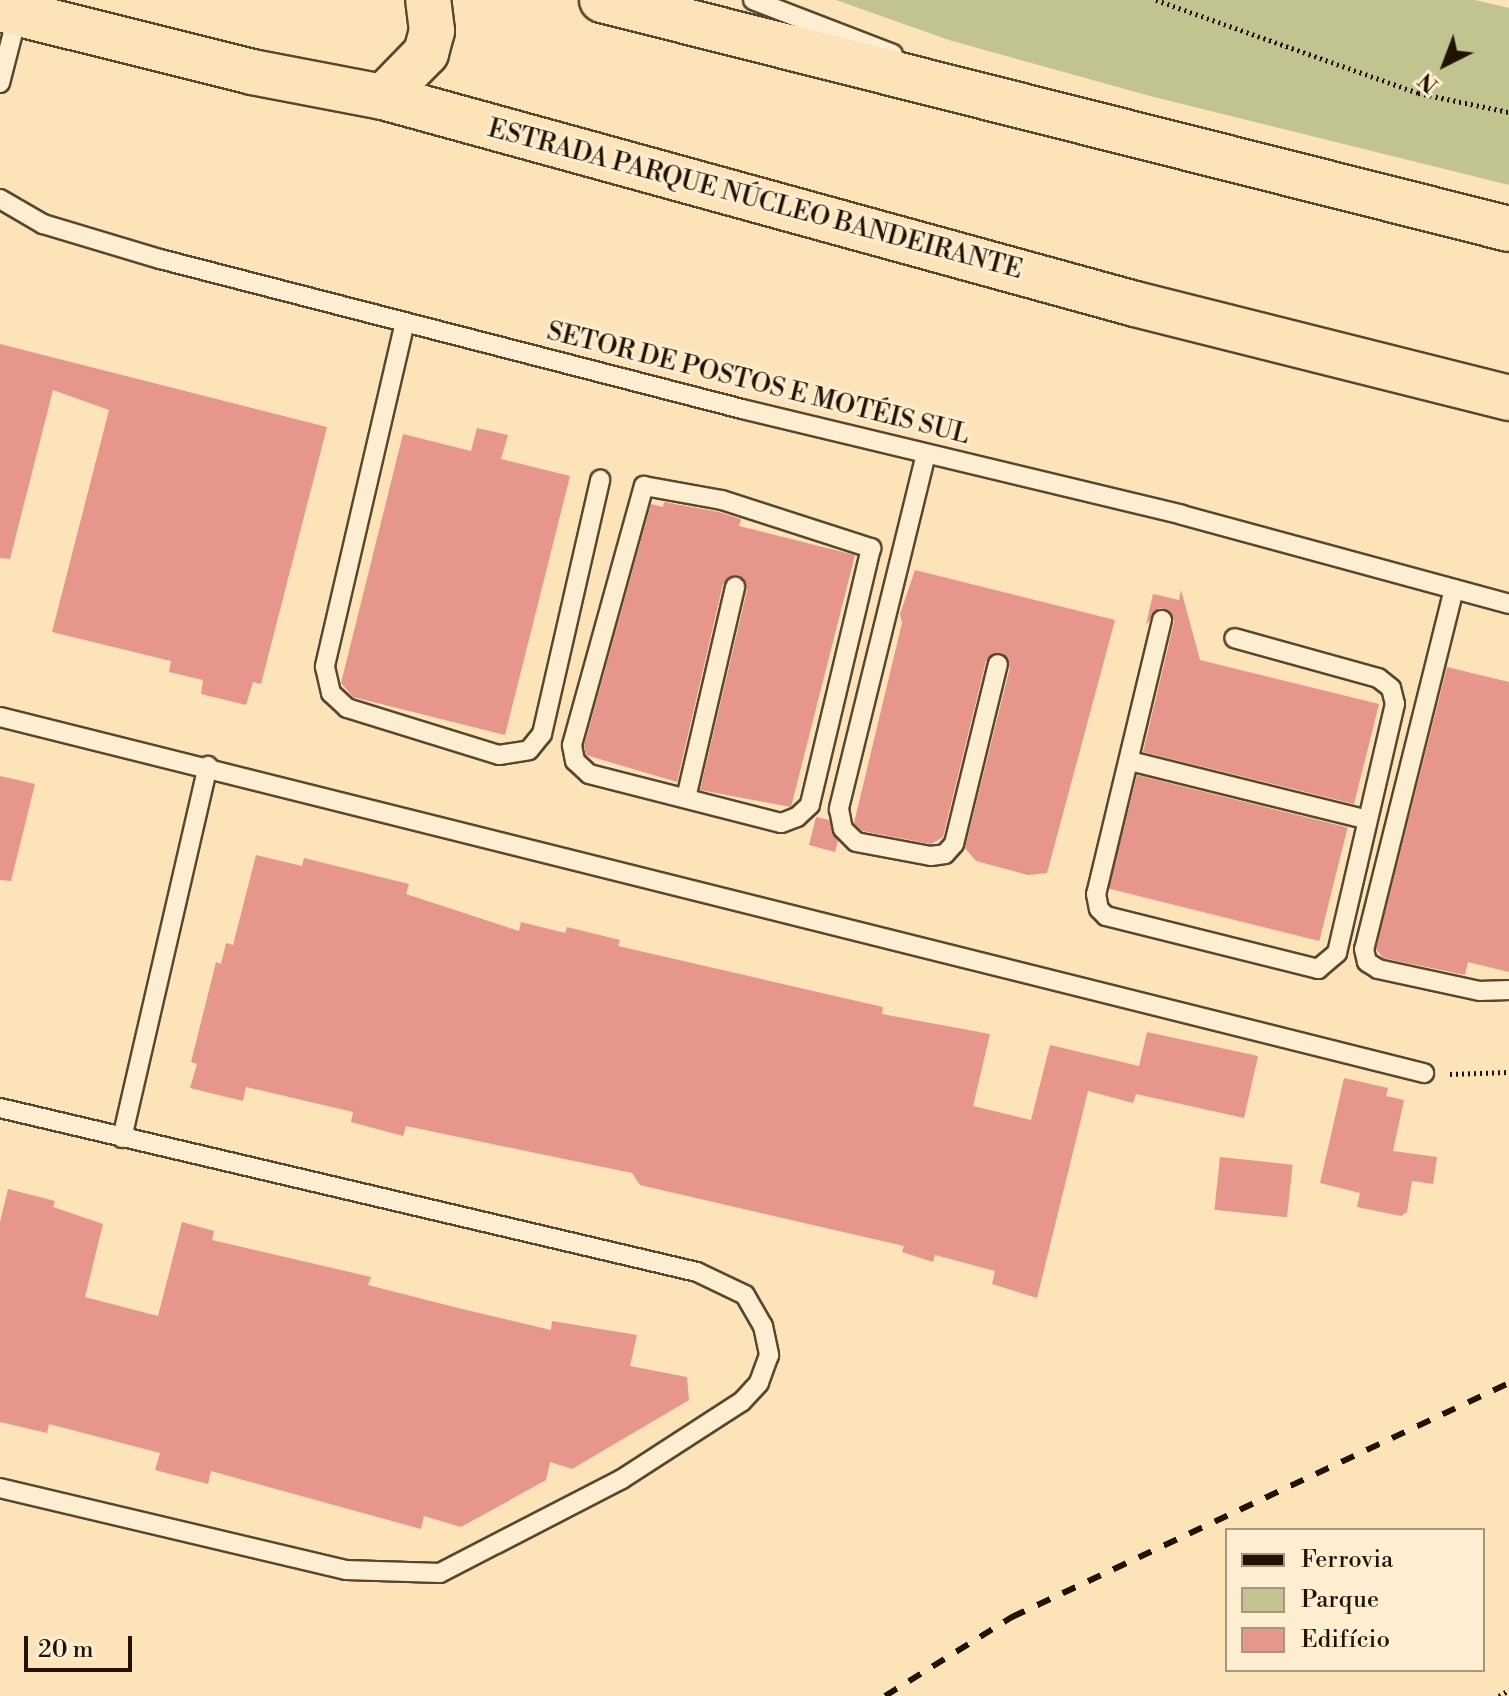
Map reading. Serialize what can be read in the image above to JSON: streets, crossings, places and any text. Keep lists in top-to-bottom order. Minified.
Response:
{"streets":{"highway":["ESTRADA PARQUE NÚCLEO BANDEIRANTE"],"lane":["SETOR DE POSTOS E MOTÉIS SUL"]},"legend":["Ferrovia","Parque","Edifício"],"scale_bar":"20 m","north":"bottom left"}
